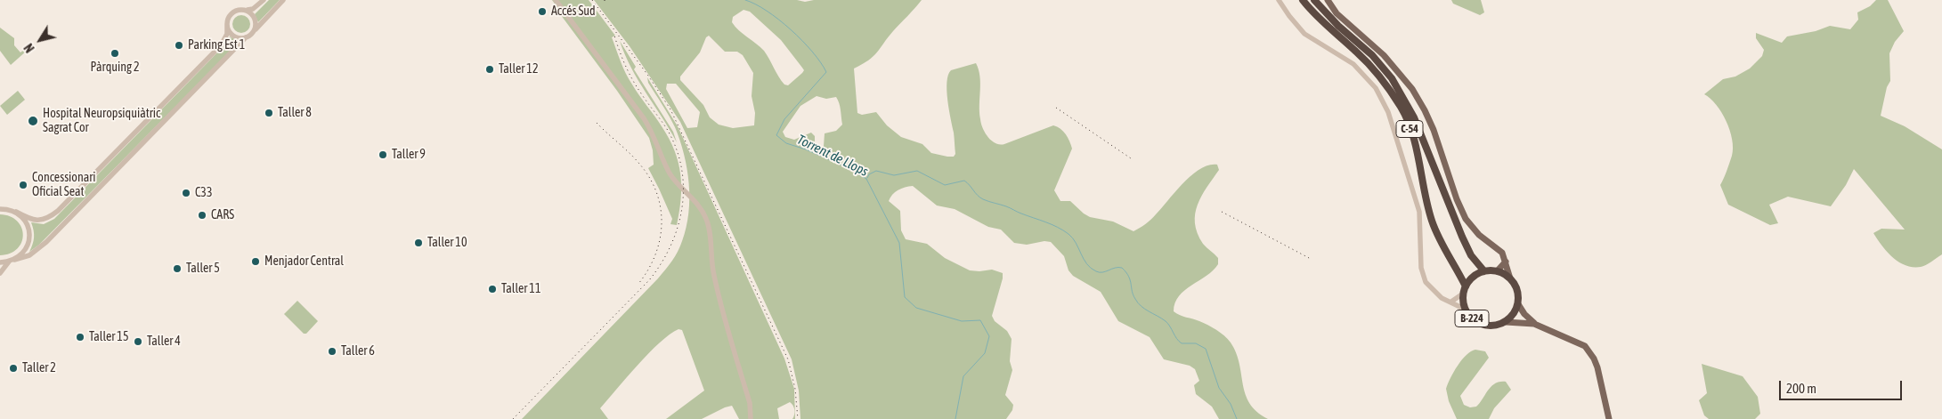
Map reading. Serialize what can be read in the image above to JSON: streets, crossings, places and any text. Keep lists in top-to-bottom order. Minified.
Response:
{"streets":{"highway":["C-54","B-224"]},"crossings":[["C-54","B-224"]],"water":["Torrent de Llops"],"places":["Accés Sud","Parking Est 1","Pàrquing 2","Taller 12","Taller 8","Hospital Neuropsiquiàtric Sagrat Cor","Taller 9","Concessionari Oficial Seat","C33","CARS","Taller 10","Menjador Central","Taller 5","Taller 11","Taller 15","Taller 4","Taller 6","Taller 2"],"scale_bar":"200 m","north":"bottom left"}
